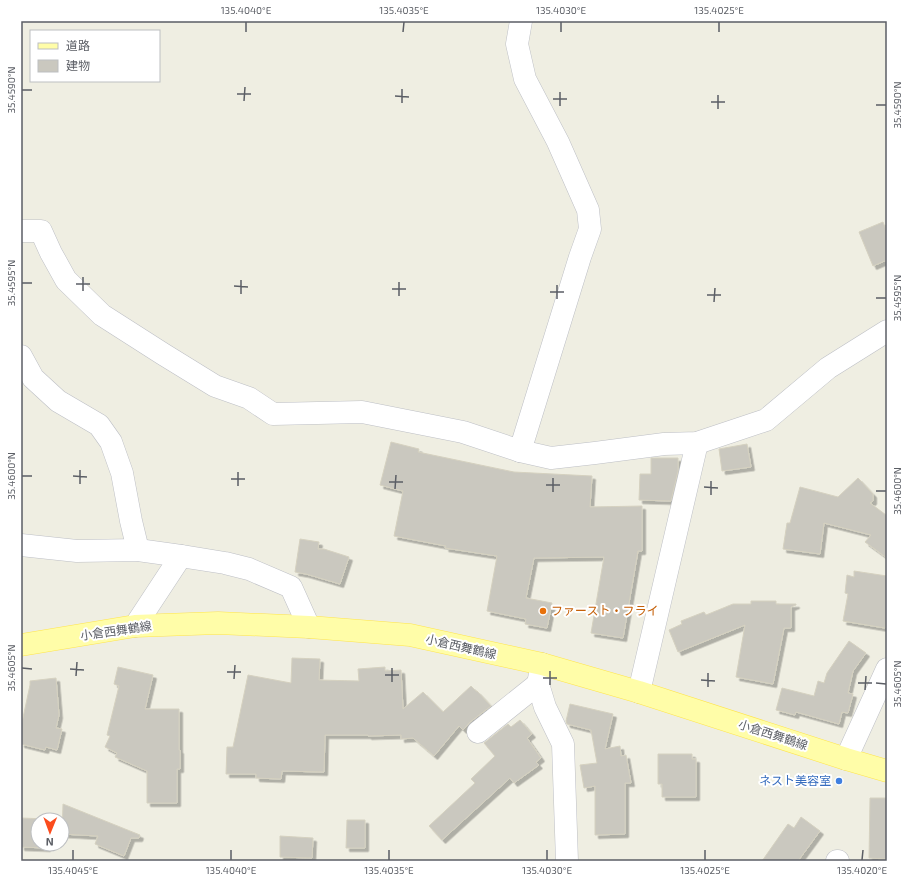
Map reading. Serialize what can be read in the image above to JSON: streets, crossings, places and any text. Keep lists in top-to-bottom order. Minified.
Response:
{"streets":{"main road":["小倉西舞鶴線"]},"places":["ファースト・フライ","ネスト美容室"],"legend":["道路","建物"],"north":"bottom","coordinates":["135.4040°E","135.4035°E","135.4030°E","135.4025°E","35.4590°N","35.4595°N","35.4600°N","35.4605°N","135.4045°E","135.4020°E"]}
